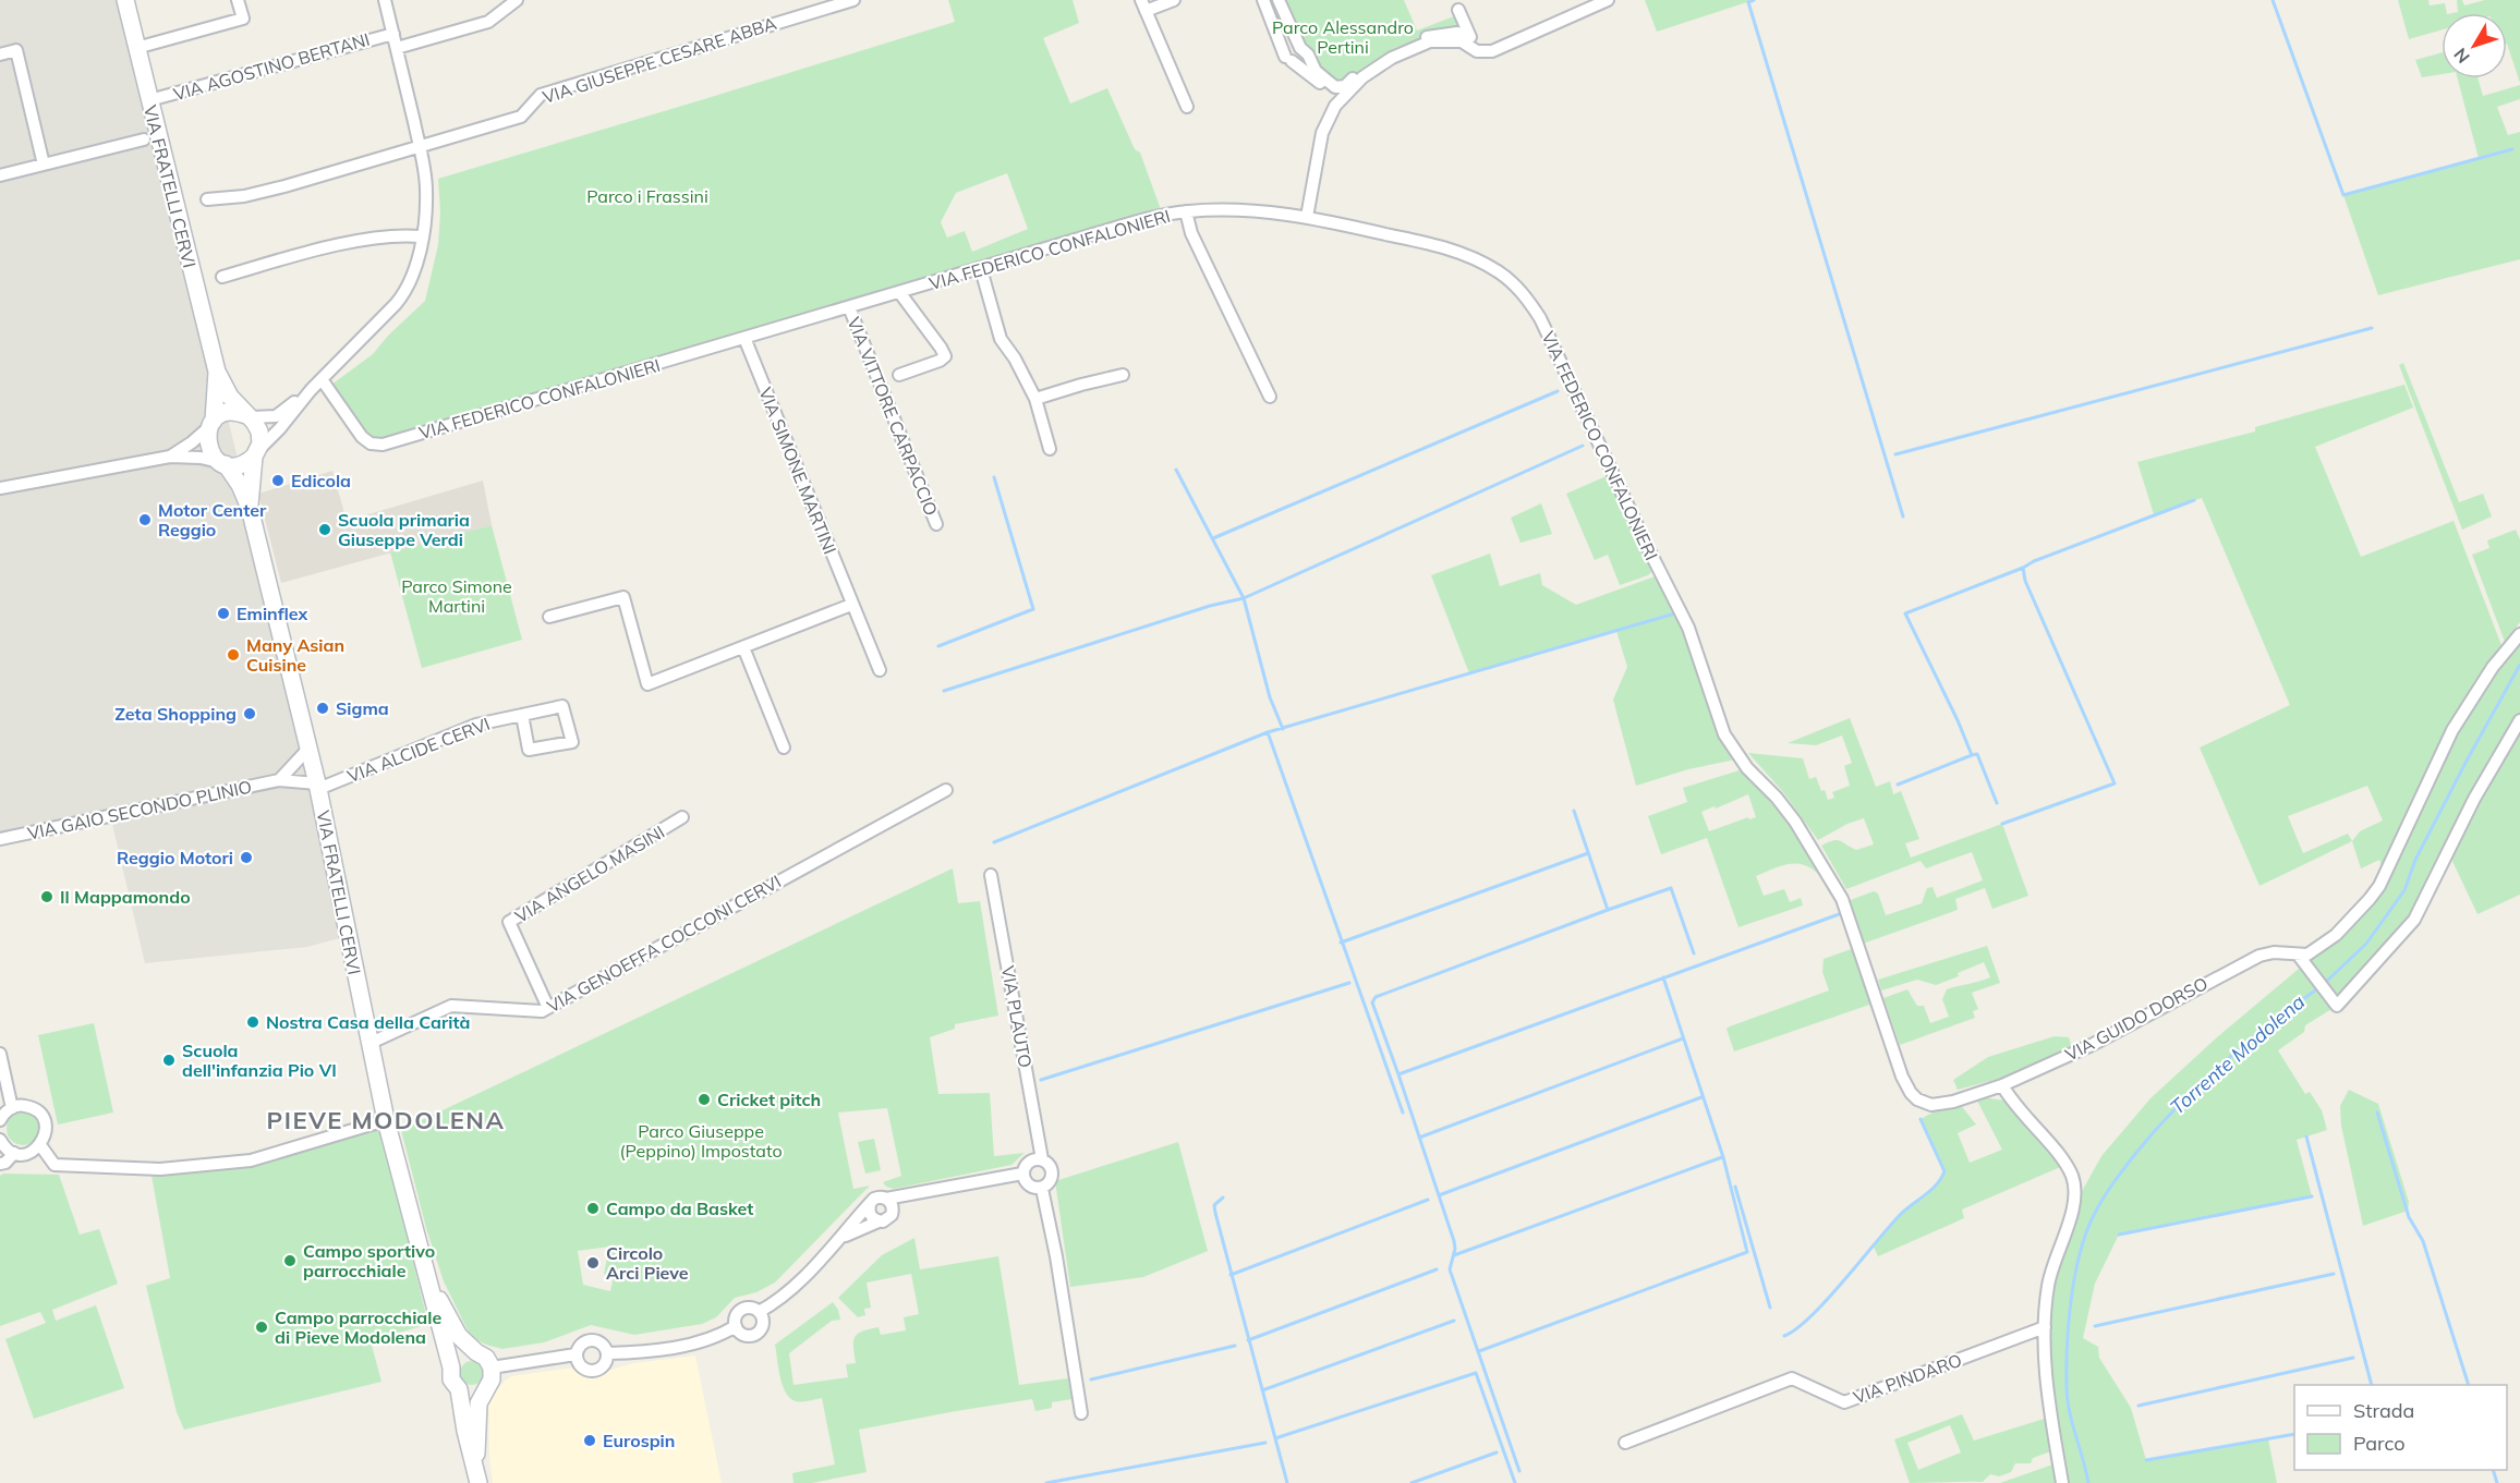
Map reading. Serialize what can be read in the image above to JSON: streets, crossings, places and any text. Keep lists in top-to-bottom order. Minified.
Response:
{"streets":{"main road":["VIA FRATELLI CERVI"],"street":["VIA GIUSEPPE CESARE ABBA","VIA AGOSTINO BERTANI","VIA FEDERICO CONFALONIERI","VIA VITTORE CARPACCIO","VIA SIMONE MARTINI","VIA ALCIDE CERVI","VIA GAIO SECONDO PLINIO","VIA ANGELO MASINI","VIA GENOEFFA COCCONI CERVI","VIA PLAUTO","VIA GUIDO DORSO","VIA PINDARO"]},"crossings":[["VIA AGOSTINO BERTANI","VIA FRATELLI CERVI"],["VIA FRATELLI CERVI","VIA ALCIDE CERVI"],["VIA FRATELLI CERVI","VIA GAIO SECONDO PLINIO"],["VIA FRATELLI CERVI","VIA GENOEFFA COCCONI CERVI"],["VIA FEDERICO CONFALONIERI","VIA VITTORE CARPACCIO"],["VIA FEDERICO CONFALONIERI","VIA SIMONE MARTINI"],["VIA FEDERICO CONFALONIERI","VIA GUIDO DORSO"],["VIA ALCIDE CERVI","VIA GAIO SECONDO PLINIO"],["VIA ANGELO MASINI","VIA GENOEFFA COCCONI CERVI"]],"districts":["PIEVE MODOLENA"],"water":["Torrente Modolena"],"parks":["Parco Alessandro Pertini","Parco i Frassini","Parco Simone Martini","Parco Giuseppe (Peppino) Impostato"],"places":["Edicola","Motor Center Reggio","Scuola primaria Giuseppe Verdi","Eminflex","Many Asian Cuisine","Sigma","Zeta Shopping","Reggio Motori","Il Mappamondo","Nostra Casa della Carità","Scuola dell'infanzia Pio VI","Cricket pitch","Campo da Basket","Campo sportivo parrocchiale","Circolo Arci Pieve","Campo parrocchiale di Pieve Modolena","Eurospin"],"legend":["Strada","Parco"],"north":"bottom left"}
